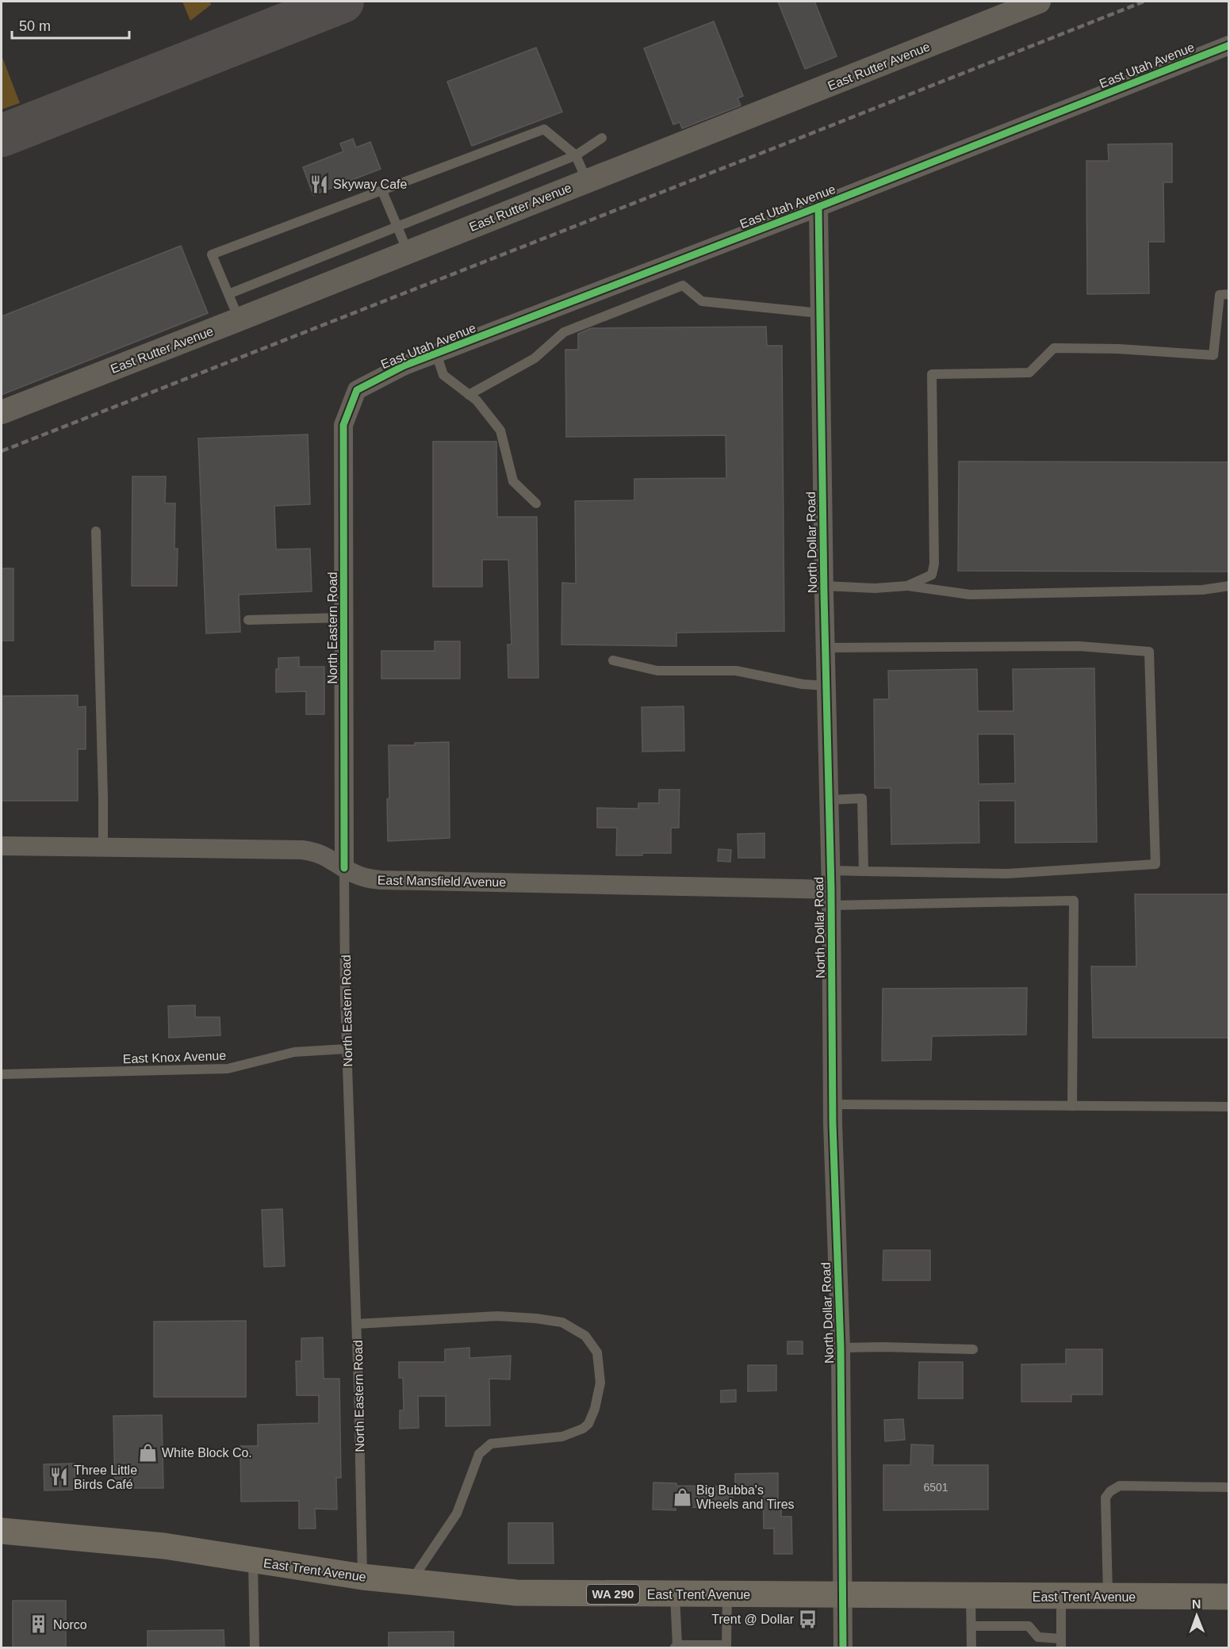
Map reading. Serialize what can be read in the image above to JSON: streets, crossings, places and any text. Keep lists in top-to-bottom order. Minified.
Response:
{"streets":{"main road":["East Trent Avenue","WA 290"],"street":["East Utah Avenue","East Rutter Avenue","North Dollar Road","North Eastern Road","East Mansfield Avenue"],"lane":["East Knox Avenue"]},"crossings":[["East Utah Avenue","North Dollar Road"],["East Utah Avenue","North Eastern Road"],["North Dollar Road","East Mansfield Avenue"],["North Dollar Road","East Trent Avenue"],["North Eastern Road","East Mansfield Avenue"],["North Eastern Road","East Knox Avenue"],["North Eastern Road","East Trent Avenue"]],"places":{"restaurant":["Skyway Cafe","Three Little Birds Café"],"shop":["White Block Co.","Big Bubba's Wheels and Tires"],"bus stop":["Trent @ Dollar"],"building":["Norco"]},"house_numbers":["6501"],"scale_bar":"50 m","north":"top"}
